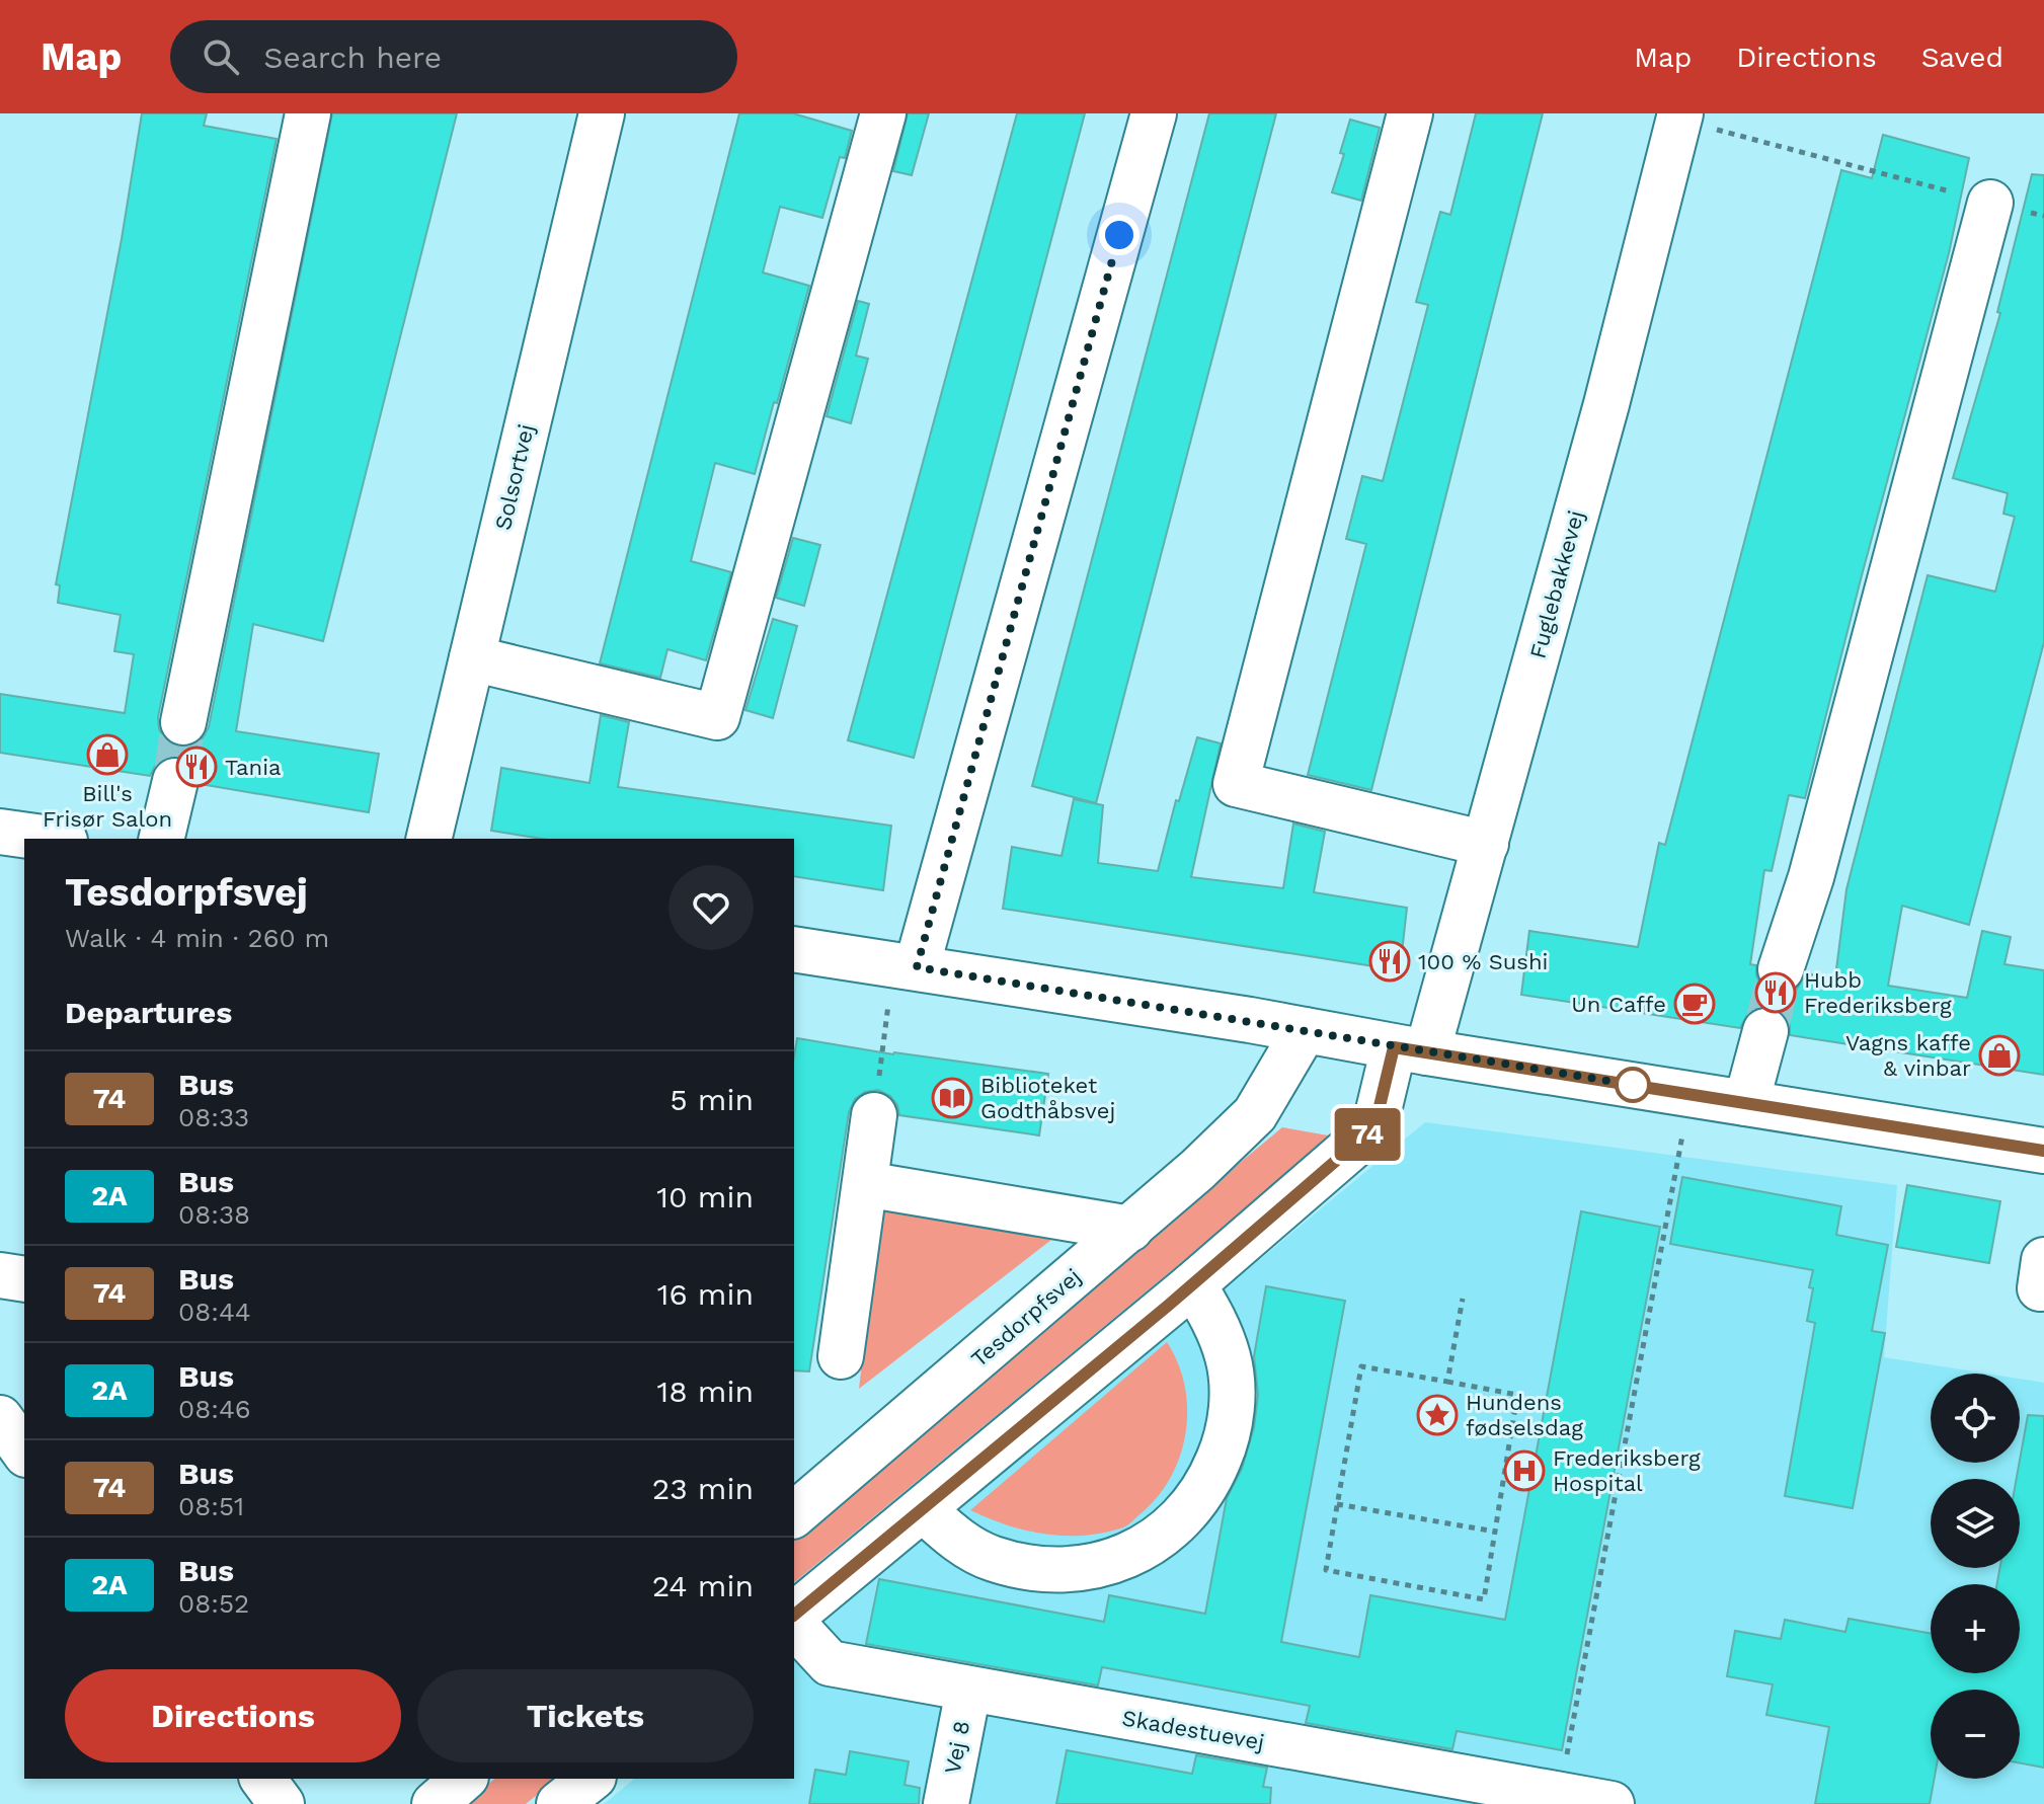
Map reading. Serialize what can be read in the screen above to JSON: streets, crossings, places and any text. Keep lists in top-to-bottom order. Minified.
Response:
{"streets":{"street":["Solsortvej","Fuglebakkevej","Tesdorpfsvej","Skadestuevej","Vej 8"]},"crossings":[["Skadestuevej","Vej 8"]],"places":{"shop":["Bill's Frisør Salon","Vagns kaffe & vinbar"],"restaurant":["Tania","100 % Sushi","Hubb Frederiksberg"],"cafe":["Un Caffe"],"library":["Biblioteket Godthåbsvej"],"place":["Hundens fødselsdag"],"hospital":["Frederiksberg Hospital"]},"lines":["bus line 74"],"page":{"header":"Map","search":"Search here","nav":["Map","Directions","Saved"],"on_map":"74","heading":[["Tesdorpfsvej","Walk · 4 min · 260 m"],"Departures"],"list":[{"mark":"74","name":"Bus","note":"08:33","value":"5 min"},{"mark":"2A","name":"Bus","note":"08:38","value":"10 min"},{"mark":"74","name":"Bus","note":"08:44","value":"16 min"},{"mark":"2A","name":"Bus","note":"08:46","value":"18 min"},{"mark":"74","name":"Bus","note":"08:51","value":"23 min"},{"mark":"2A","name":"Bus","note":"08:52","value":"24 min"}],"map_buttons":["+","−"],"buttons":["Directions","Tickets"]}}
